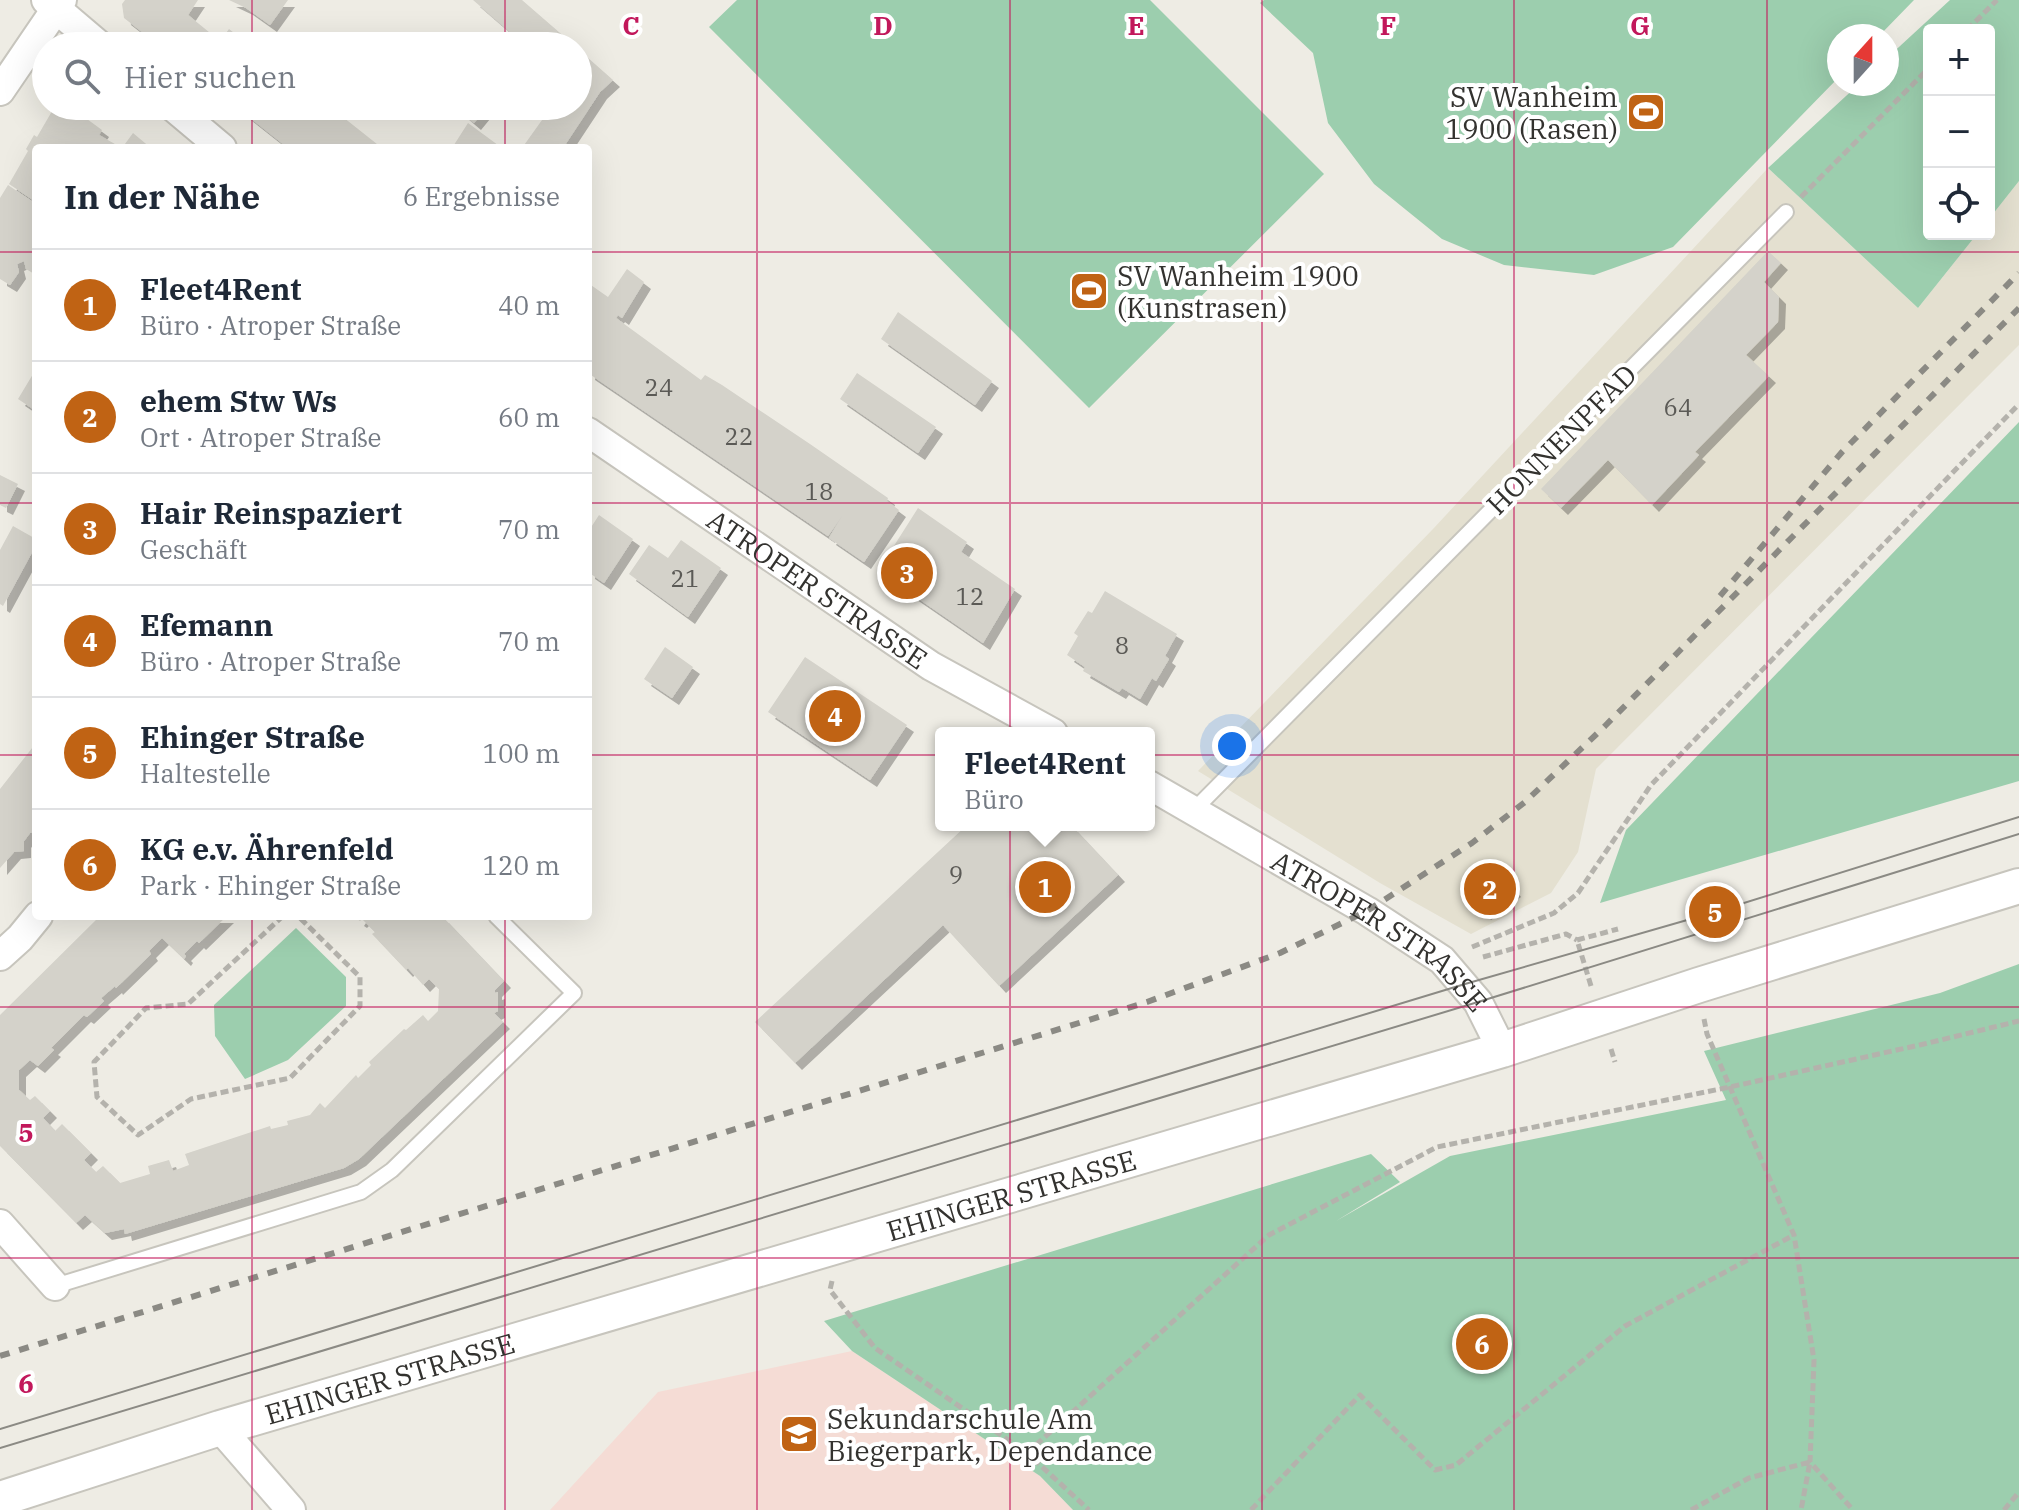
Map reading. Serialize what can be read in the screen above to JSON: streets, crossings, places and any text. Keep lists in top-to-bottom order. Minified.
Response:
{"streets":{"street":["ATROPER STRASSE","EHINGER STRASSE"],"lane":["HONNENPFAD"]},"crossings":[["HONNENPFAD","ATROPER STRASSE"],["ATROPER STRASSE","EHINGER STRASSE"]],"places":{"sports":["SV Wanheim 1900 (Rasen)","SV Wanheim 1900 (Kunstrasen)"],"school or university":["Sekundarschule Am Biegerpark, Dependance"]},"house_numbers":["24","64","22","18","21","12","8","9"],"north":"top","page":{"map_buttons":["+","−"],"search":"Hier suchen","heading":["In der Nähe","6 Ergebnisse"],"list":[{"mark":"1","name":"Fleet4Rent","note":"Büro · Atroper Straße","value":"40 m"},{"mark":"2","name":"ehem Stw Ws","note":"Ort · Atroper Straße","value":"60 m"},{"mark":"3","name":"Hair Reinspaziert","note":"Geschäft","value":"70 m"},{"mark":"4","name":"Efemann","note":"Büro · Atroper Straße","value":"70 m"},{"mark":"5","name":"Ehinger Straße","note":"Haltestelle","value":"100 m"},{"mark":"6","name":"KG e.v. Ährenfeld","note":"Park · Ehinger Straße","value":"120 m"}],"pins":["3","4","1","2","5","6"],"popup":["Fleet4Rent","Büro"]},"grid":{"columns":["C","D","E","F","G"],"rows":["5","6"]}}
